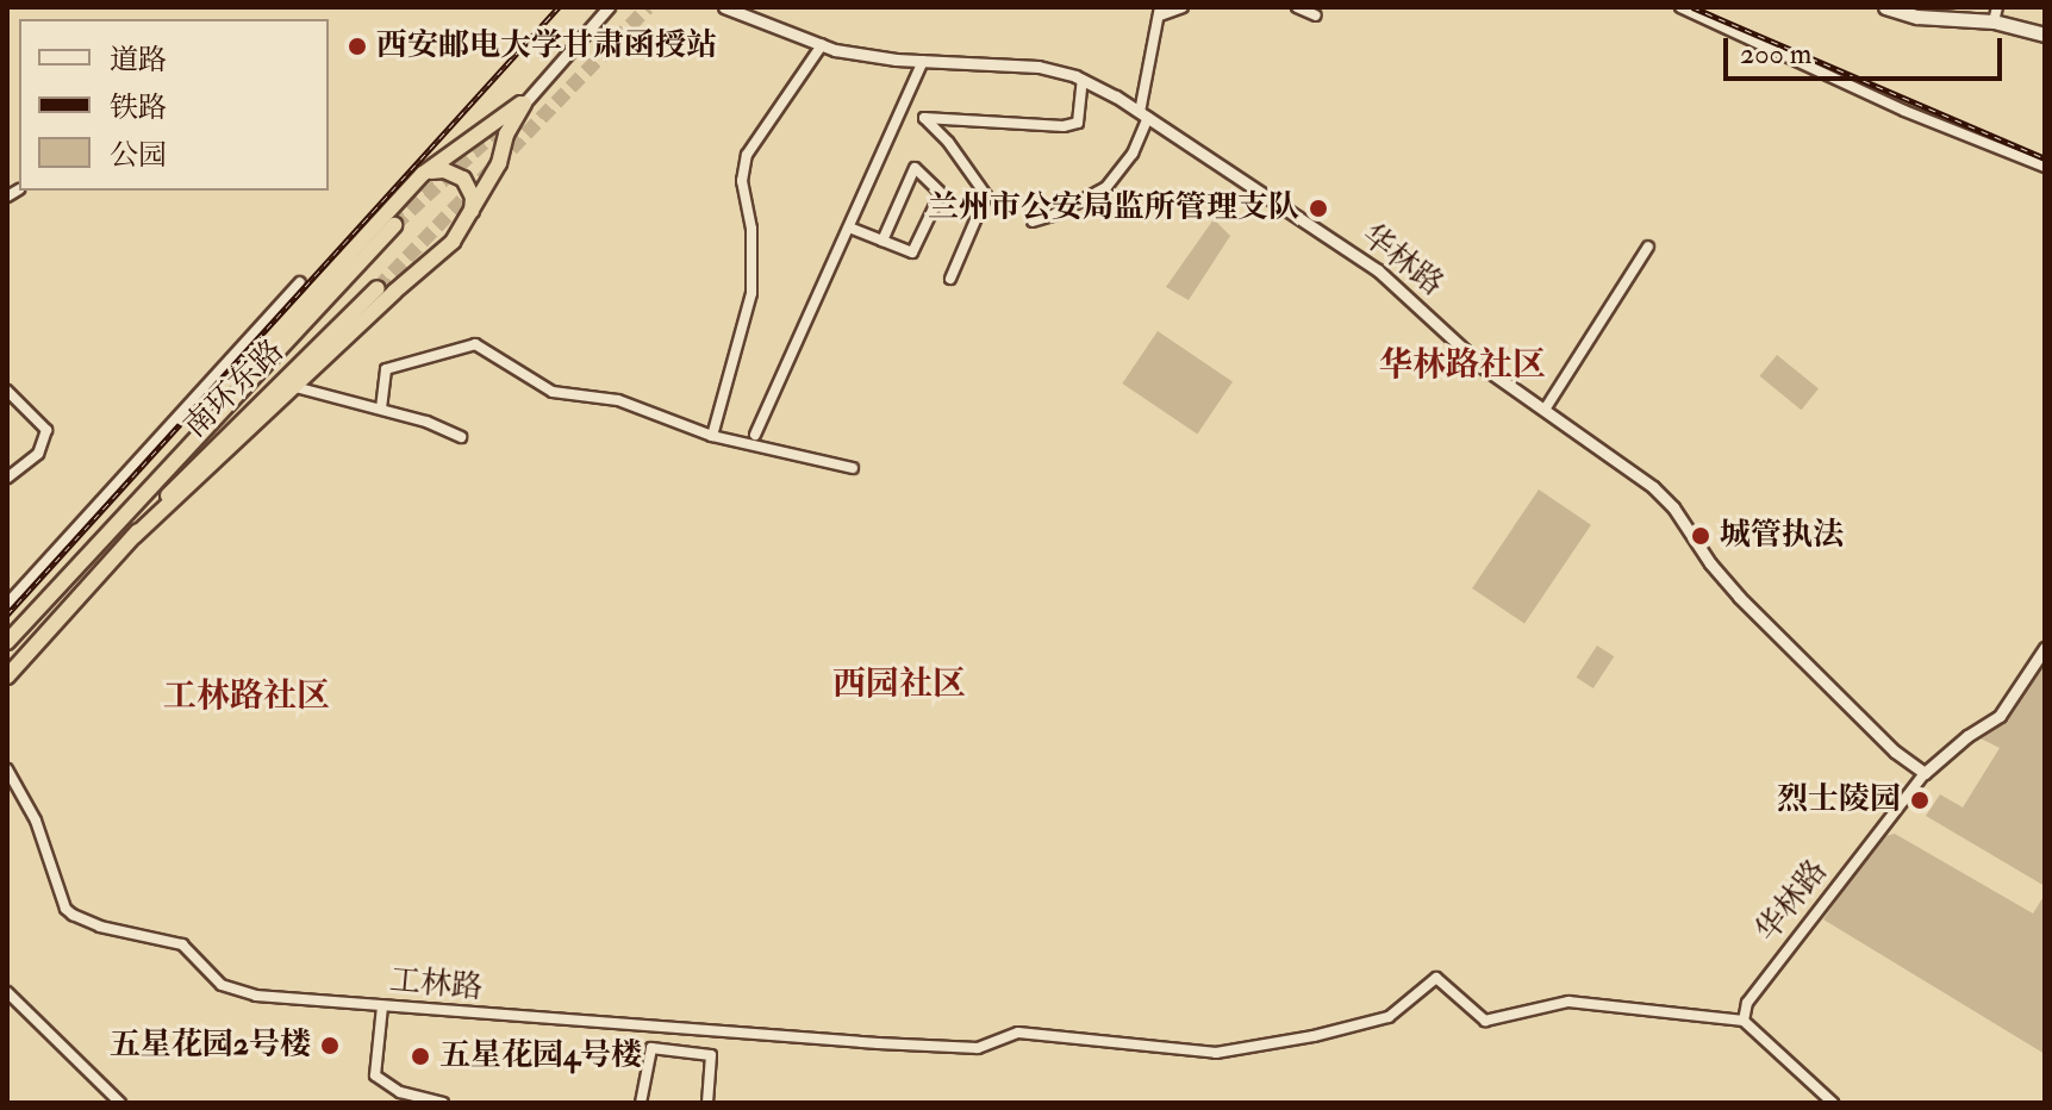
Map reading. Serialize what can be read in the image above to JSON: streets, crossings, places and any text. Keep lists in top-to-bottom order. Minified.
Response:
{"streets":{"highway":["南环东路"],"street":["华林路","工林路"]},"crossings":[["华林路","工林路"]],"districts":["华林路社区","西园社区","工林路社区"],"places":["西安邮电大学甘肃函授站","兰州市公安局监所管理支队","城管执法","烈士陵园","五星花园2号楼","五星花园4号楼"],"legend":["道路","铁路","公园"],"scale_bar":"200 m"}
